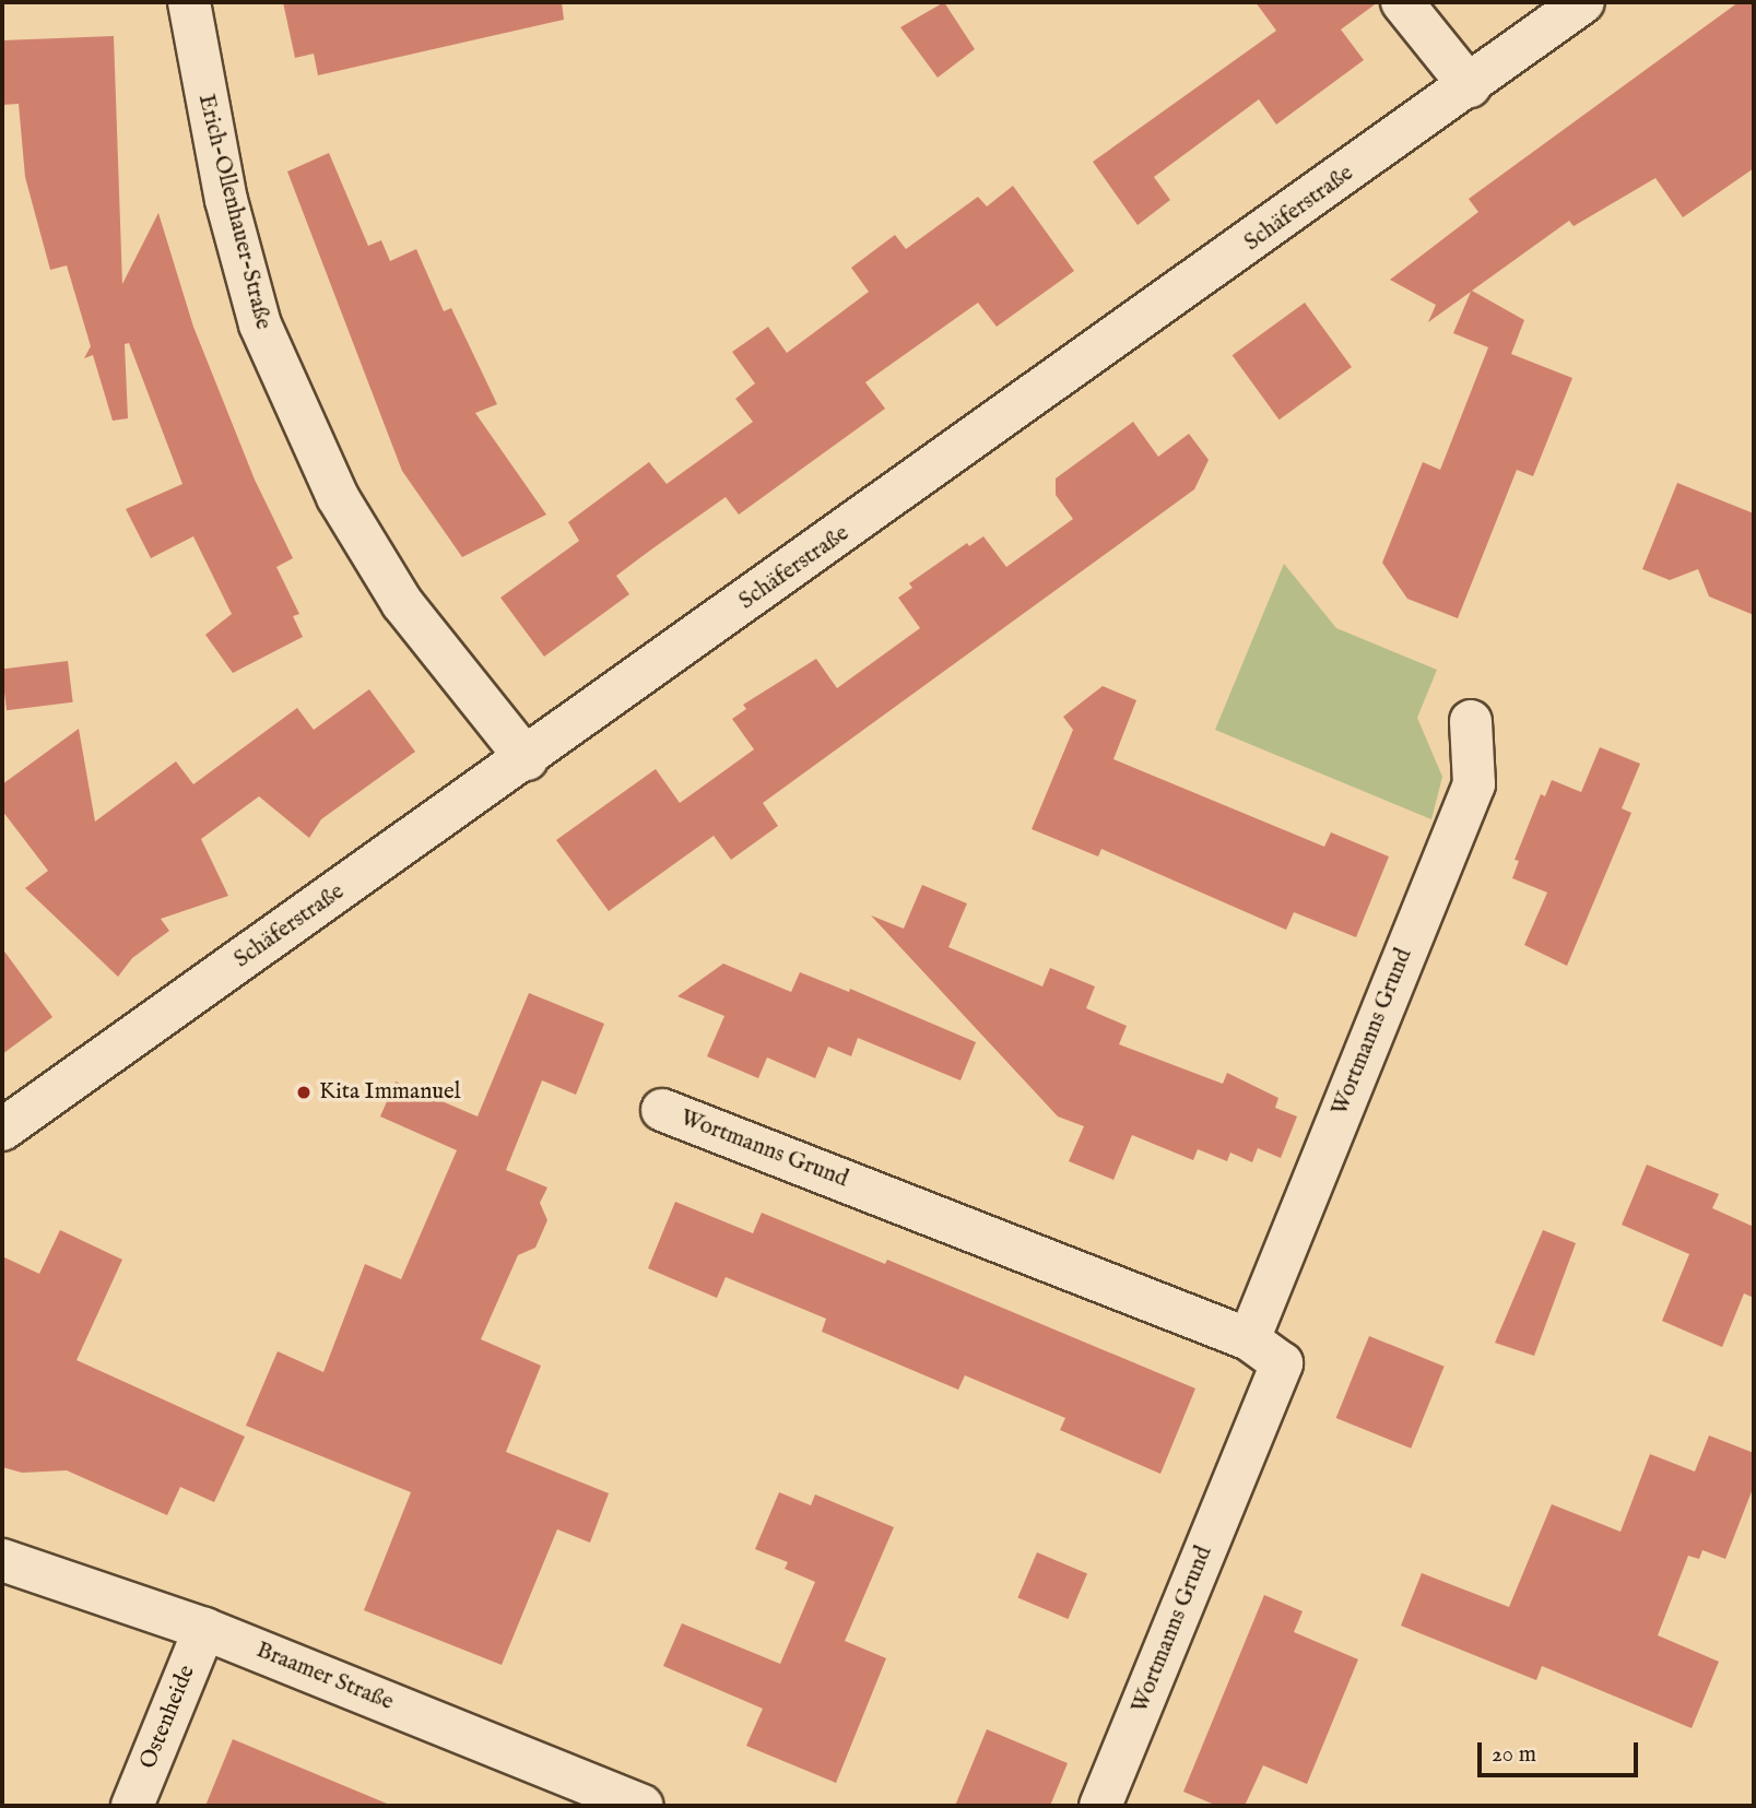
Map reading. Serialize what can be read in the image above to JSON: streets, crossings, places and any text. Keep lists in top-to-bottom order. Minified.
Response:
{"streets":{"street":["Schäferstraße","Erich-Ollenhauer-Straße","Wortmanns Grund","Braamer Straße","Ostenheide"]},"crossings":[["Schäferstraße","Erich-Ollenhauer-Straße"],["Braamer Straße","Ostenheide"]],"places":["Kita Immanuel"],"scale_bar":"20 m"}
